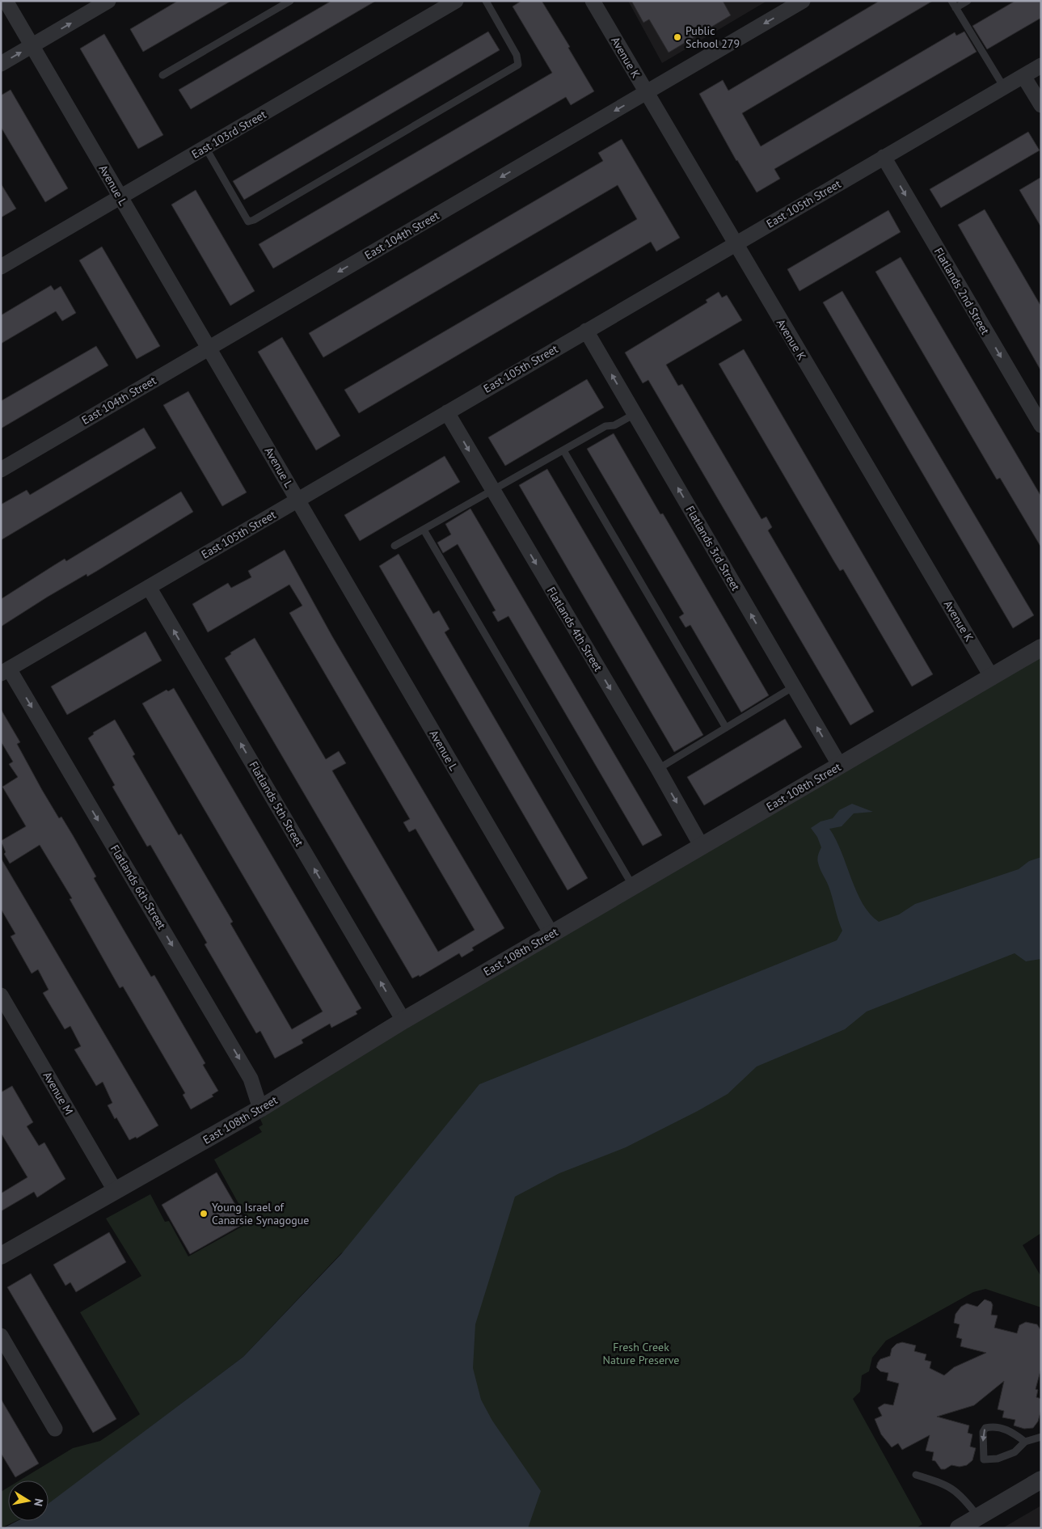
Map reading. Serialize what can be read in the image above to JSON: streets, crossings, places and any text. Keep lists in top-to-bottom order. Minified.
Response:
{"streets":{"street":["Avenue K","East 103rd Street","Avenue L","East 105th Street","East 104th Street","Flatlands 2nd Street","Flatlands 3rd Street","Flatlands 4th Street","East 108th Street","Flatlands 5th Street","Flatlands 6th Street","Avenue M"]},"crossings":[["Avenue K","East 105th Street"],["Avenue K","East 104th Street"],["Avenue K","East 108th Street"],["East 103rd Street","Avenue L"],["Avenue L","East 105th Street"],["Avenue L","East 104th Street"],["Avenue L","East 108th Street"],["East 105th Street","Flatlands 2nd Street"],["East 105th Street","Flatlands 3rd Street"],["East 105th Street","Flatlands 4th Street"],["East 105th Street","Flatlands 5th Street"],["East 105th Street","Flatlands 6th Street"],["Flatlands 3rd Street","East 108th Street"],["Flatlands 4th Street","East 108th Street"],["East 108th Street","Flatlands 5th Street"],["East 108th Street","Flatlands 6th Street"],["East 108th Street","Avenue M"]],"one_way":["East 104th Street","Flatlands 2nd Street","Flatlands 3rd Street","Flatlands 4th Street","Flatlands 5th Street","Flatlands 6th Street"],"parks":["Fresh Creek Nature Preserve"],"places":["Public School 279","Young Israel of Canarsie Synagogue"],"north":"right"}
